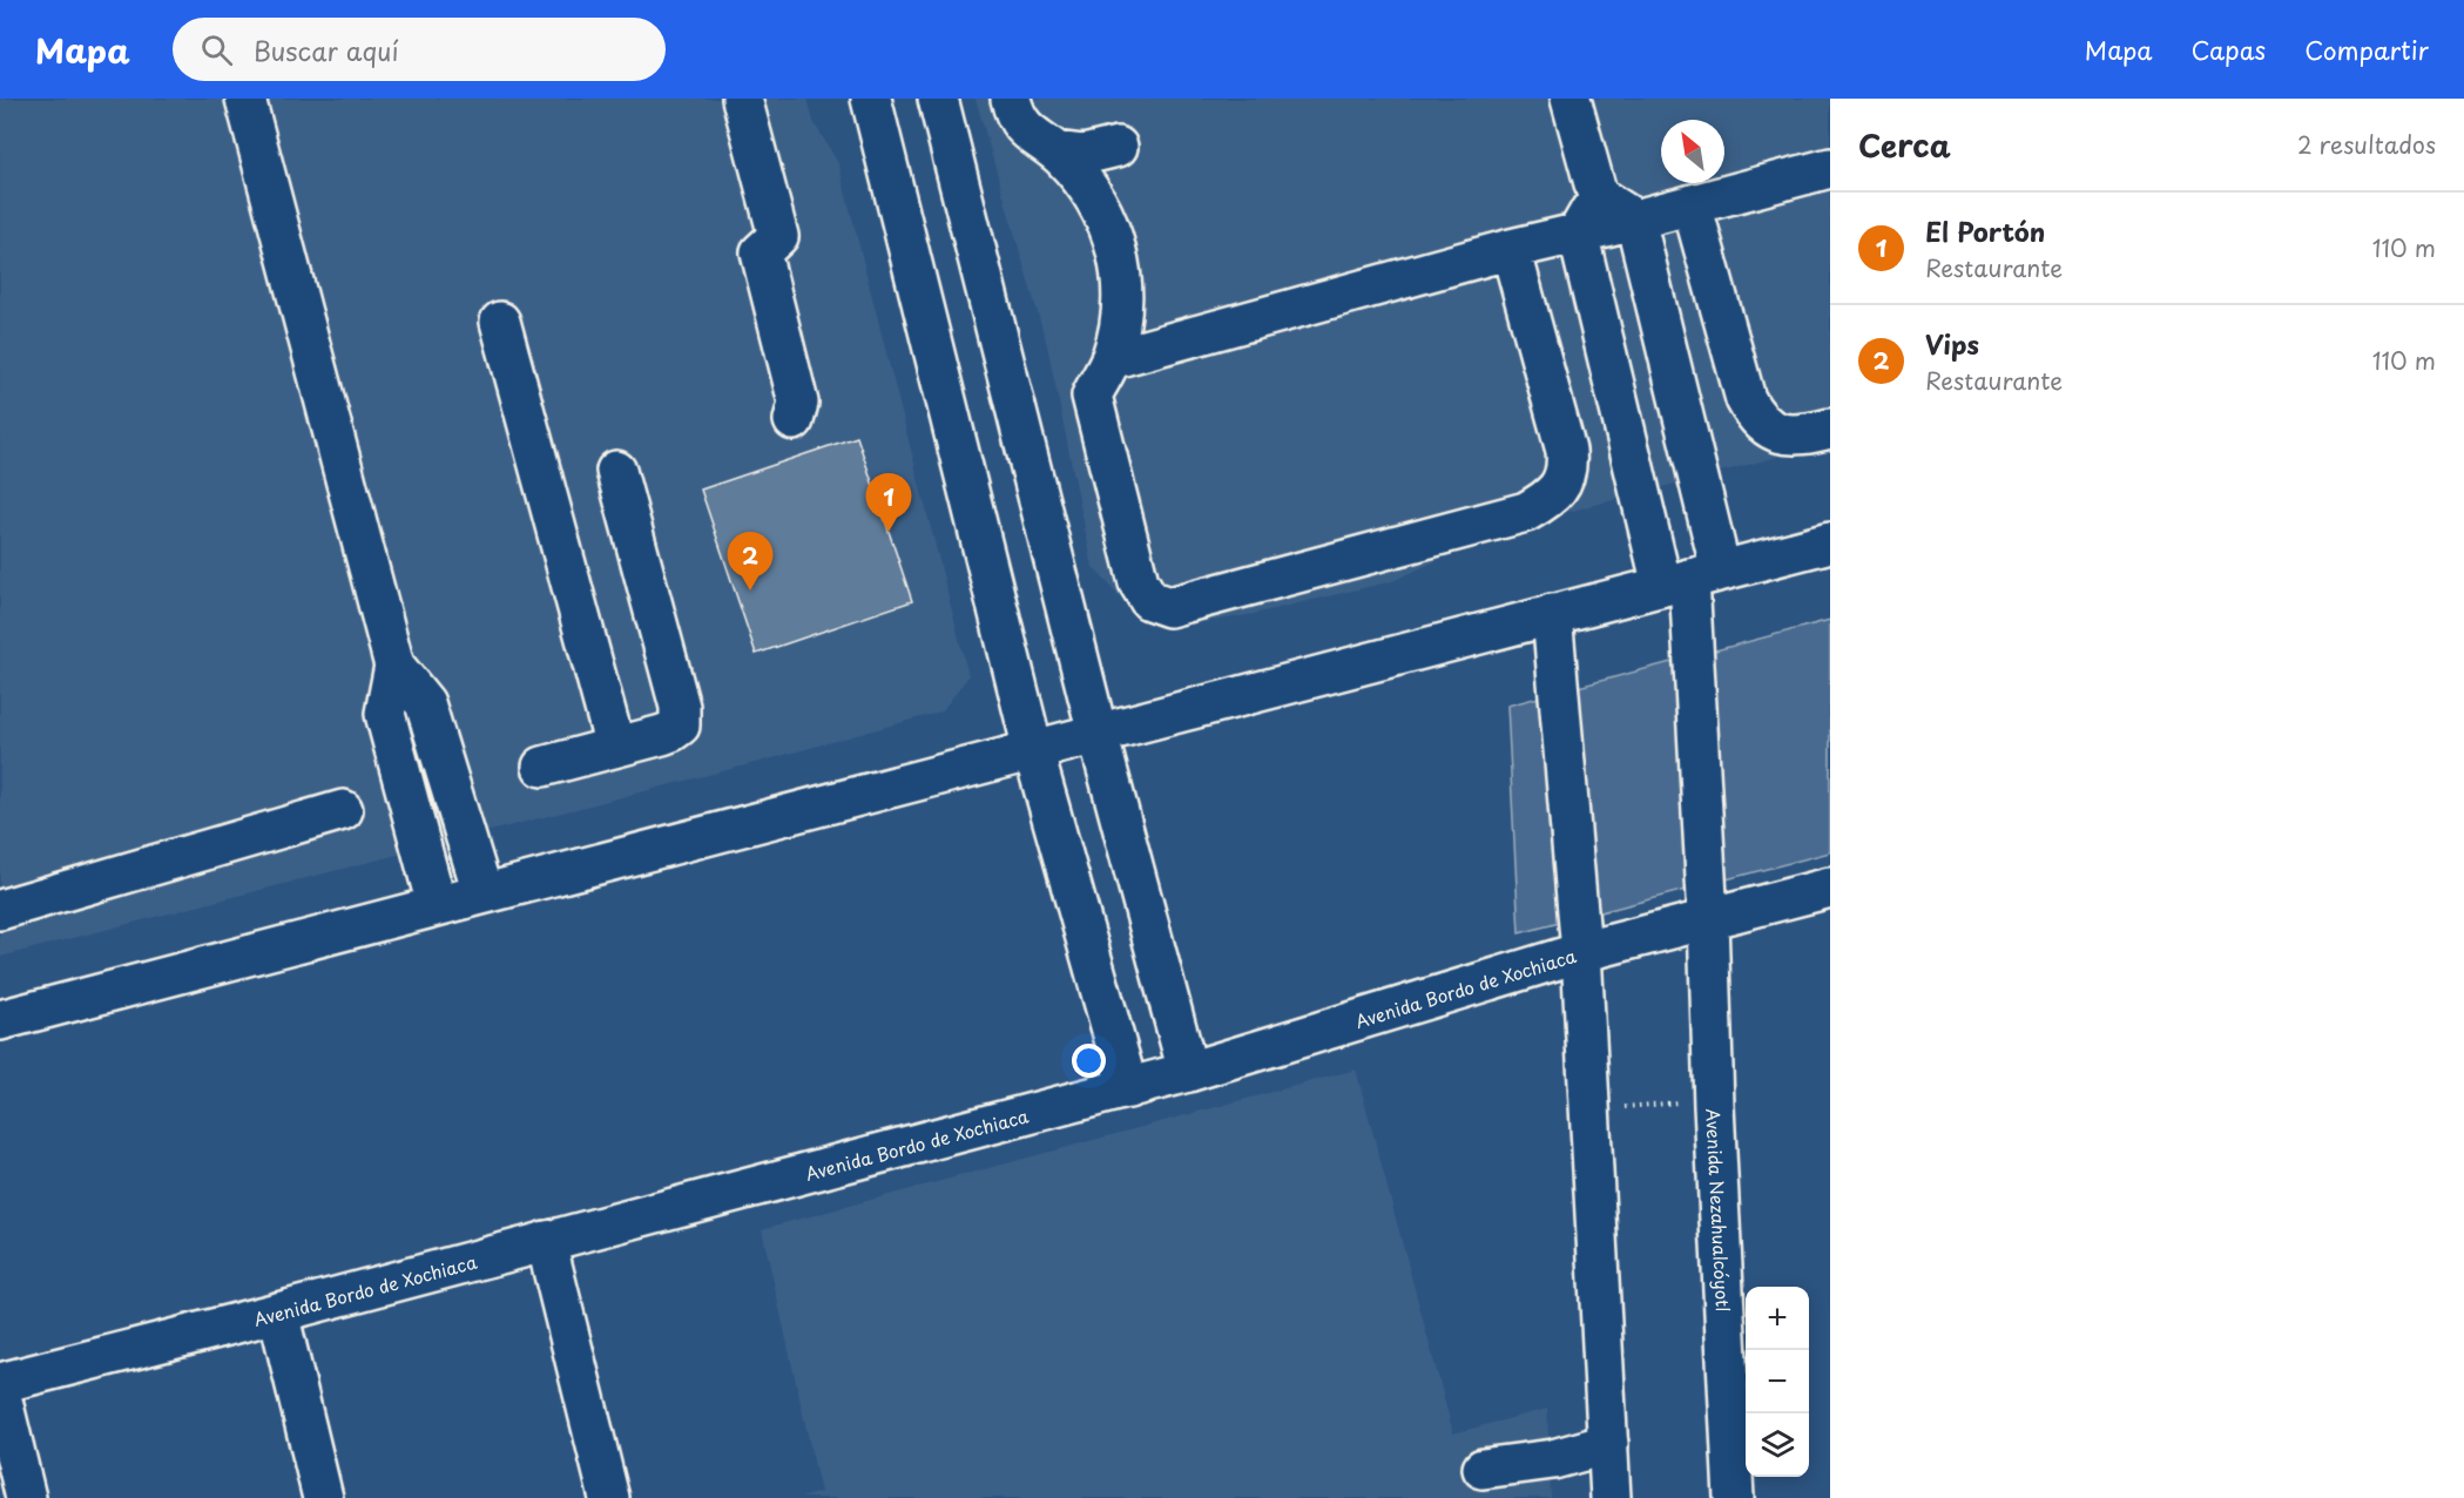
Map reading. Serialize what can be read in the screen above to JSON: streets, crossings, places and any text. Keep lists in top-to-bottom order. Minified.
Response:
{"streets":{"main road":["Avenida Bordo de Xochiaca","Avenida Nezahualcóyotl"]},"crossings":[["Avenida Bordo de Xochiaca","Avenida Nezahualcóyotl"]],"north":"top left","page":{"header":"Mapa","search":"Buscar aquí","nav":["Mapa","Capas","Compartir"],"heading":["Cerca","2 resultados"],"list":[{"mark":"1","name":"El Portón","note":"Restaurante","value":"110 m"},{"mark":"2","name":"Vips","note":"Restaurante","value":"110 m"}],"pins":["1","2"],"map_buttons":["+","−"]}}
